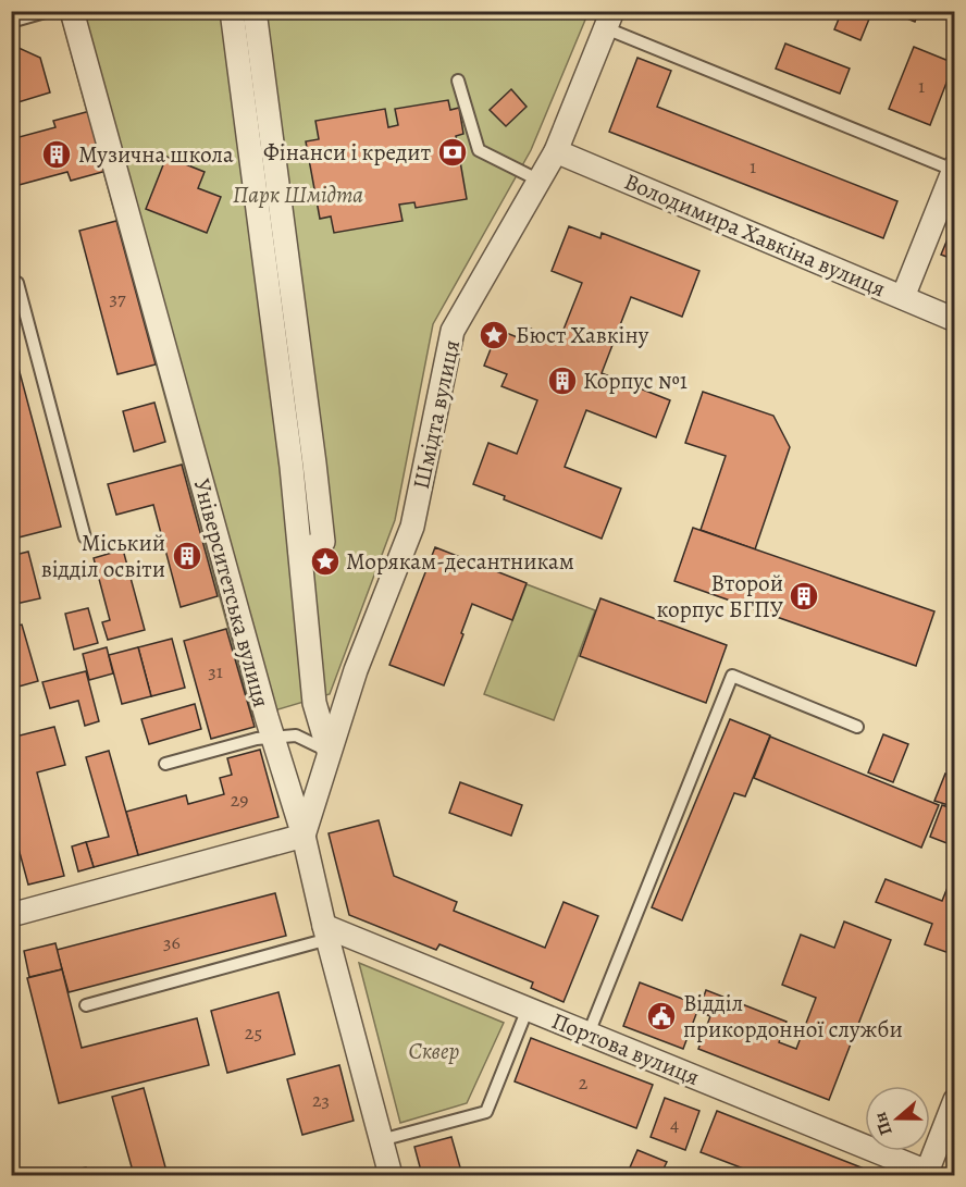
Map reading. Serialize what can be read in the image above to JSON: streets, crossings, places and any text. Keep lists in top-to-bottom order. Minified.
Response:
{"streets":{"street":["Володимира Хавкіна вулиця","Шмідта вулиця","Університетська вулиця","Портова вулиця"]},"crossings":[["Володимира Хавкіна вулиця","Шмідта вулиця"],["Шмідта вулиця","Університетська вулиця"],["Університетська вулиця","Портова вулиця"]],"parks":["Парк Шмідта","Сквер"],"places":{"bank":["Фінанси і кредит"],"building":["Музична школа","Корпус №1","Міський відділ освіти","Второй корпус БГПУ"],"place":["Бюст Хавкіну","Морякам-десантникам"],"public building":["Відділ прикордонної служби"]},"house_numbers":["1","1","37","31","29","36","25","2","23","4"],"north":"left"}
